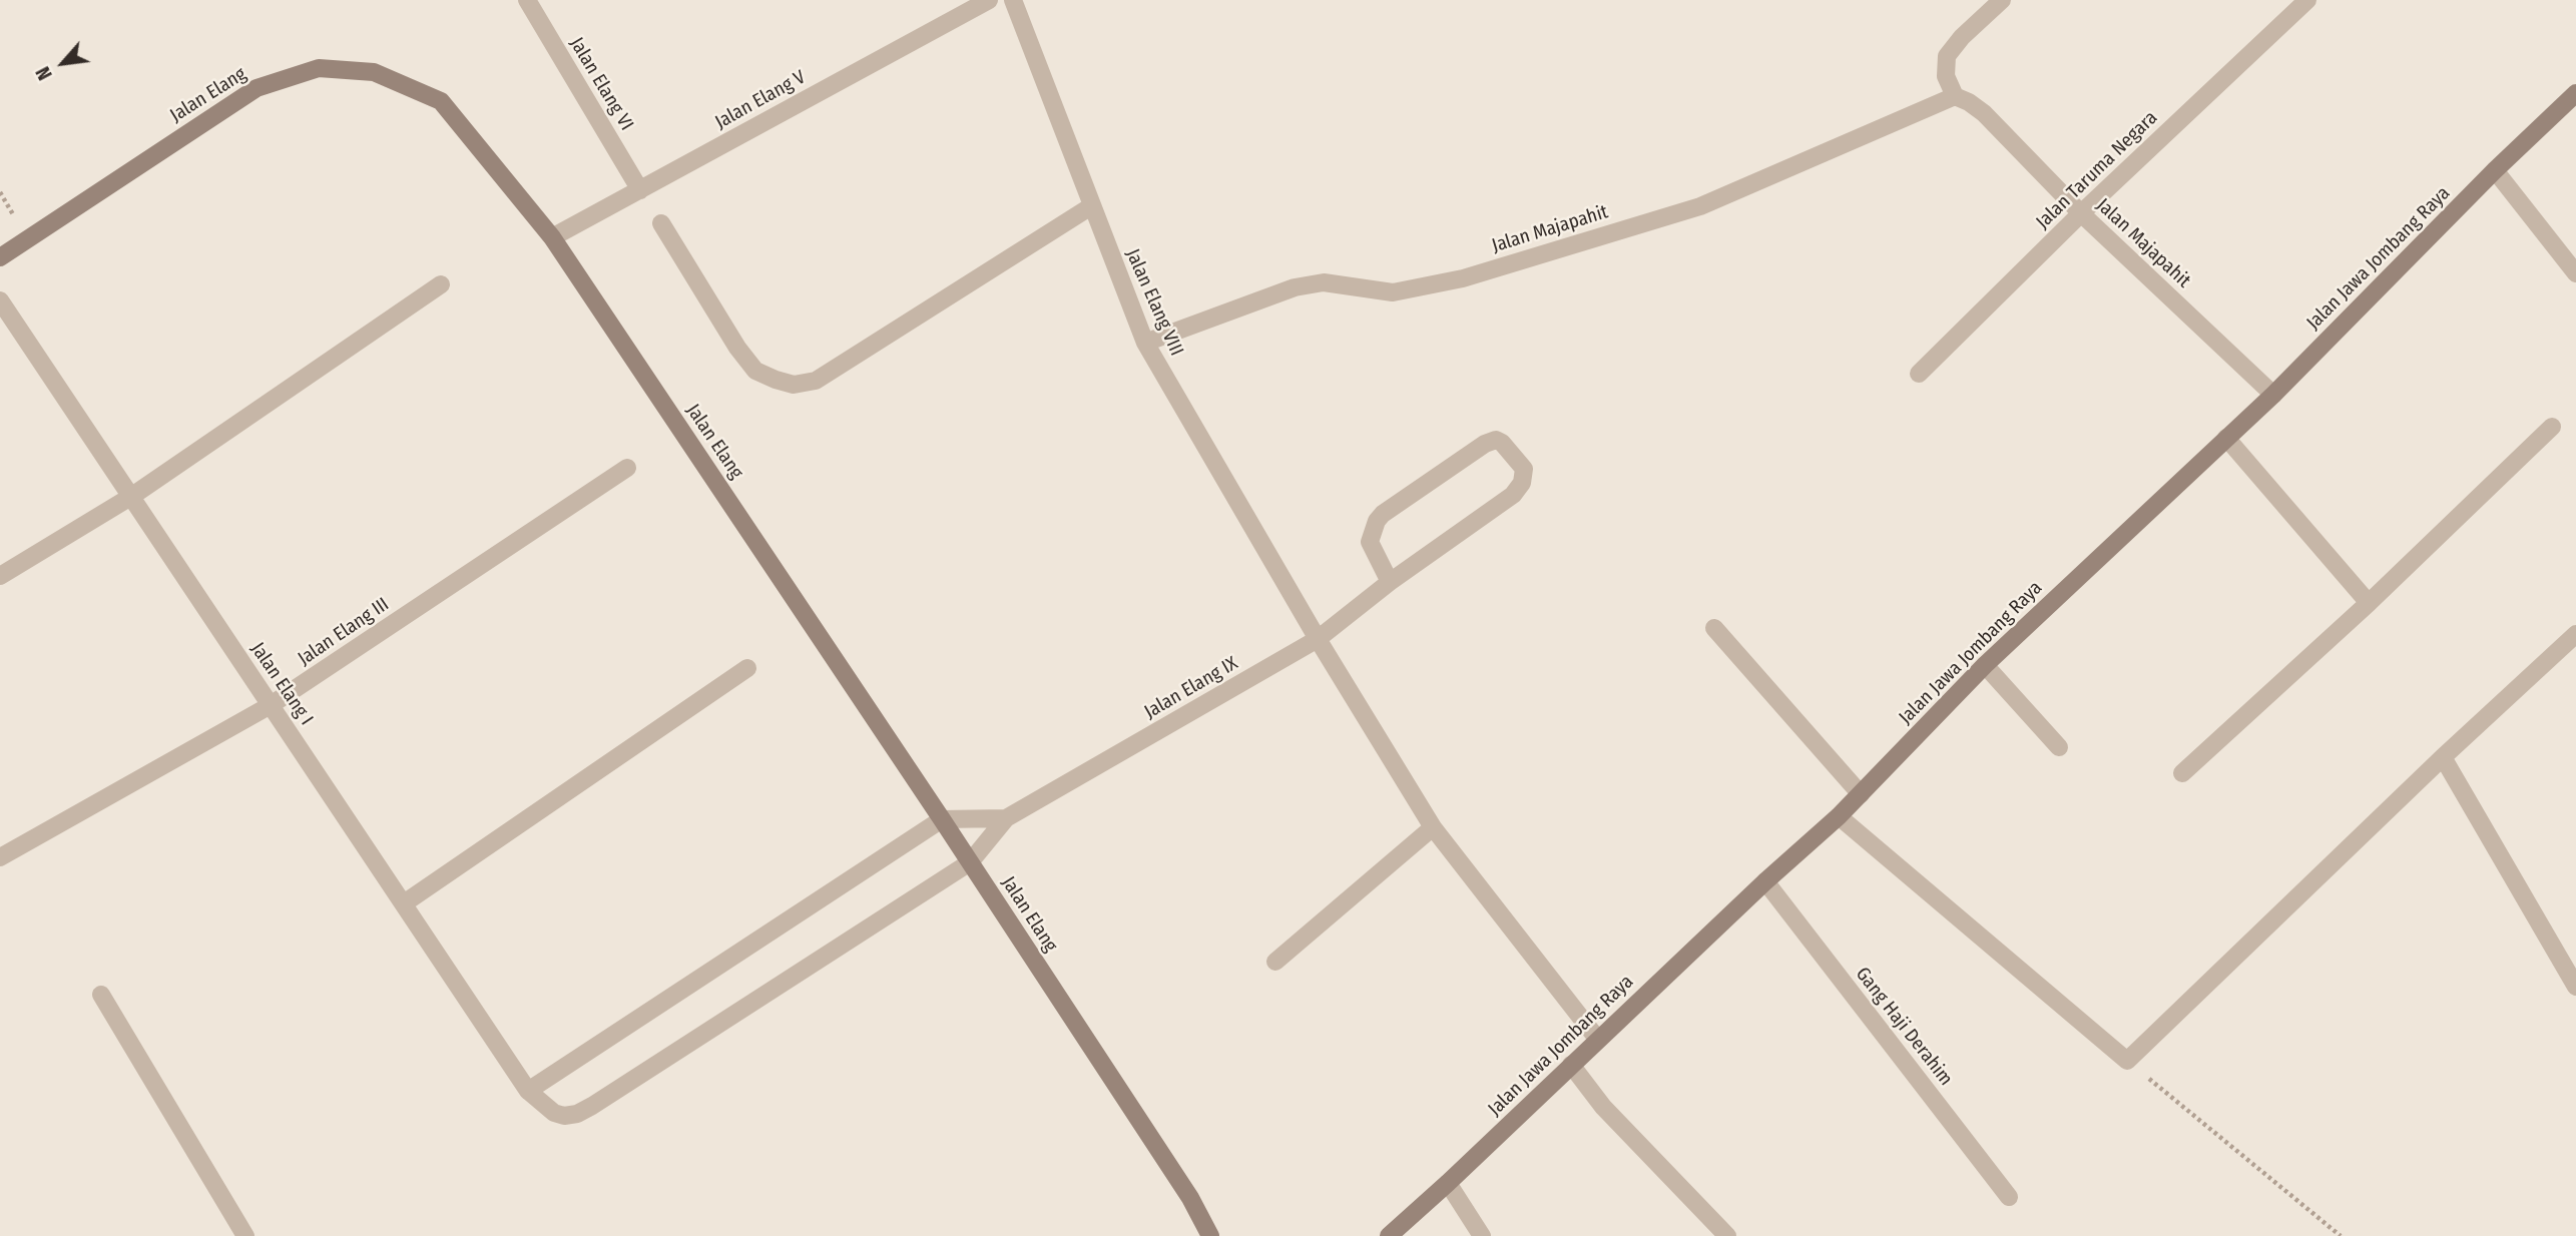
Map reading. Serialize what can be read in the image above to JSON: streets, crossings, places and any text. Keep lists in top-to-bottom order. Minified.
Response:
{"streets":{"street":["Jalan Elang VI","Jalan Elang","Jalan Elang V","Jalan Taruma Negara","Jalan Majapahit","Jalan Jawa Jombang Raya","Jalan Elang VIII","Jalan Elang III","Jalan Elang I","Jalan Elang IX","Gang Haji Derahim"]},"crossings":[["Jalan Elang VI","Jalan Elang V"],["Jalan Elang","Jalan Elang V"],["Jalan Elang","Jalan Elang I"],["Jalan Elang","Jalan Elang IX"],["Jalan Taruma Negara","Jalan Majapahit"],["Jalan Majapahit","Jalan Jawa Jombang Raya"],["Jalan Majapahit","Jalan Elang VIII"],["Jalan Jawa Jombang Raya","Jalan Elang VIII"],["Jalan Jawa Jombang Raya","Gang Haji Derahim"],["Jalan Elang VIII","Jalan Elang IX"],["Jalan Elang III","Jalan Elang I"],["Jalan Elang I","Jalan Elang IX"]],"north":"bottom left"}
